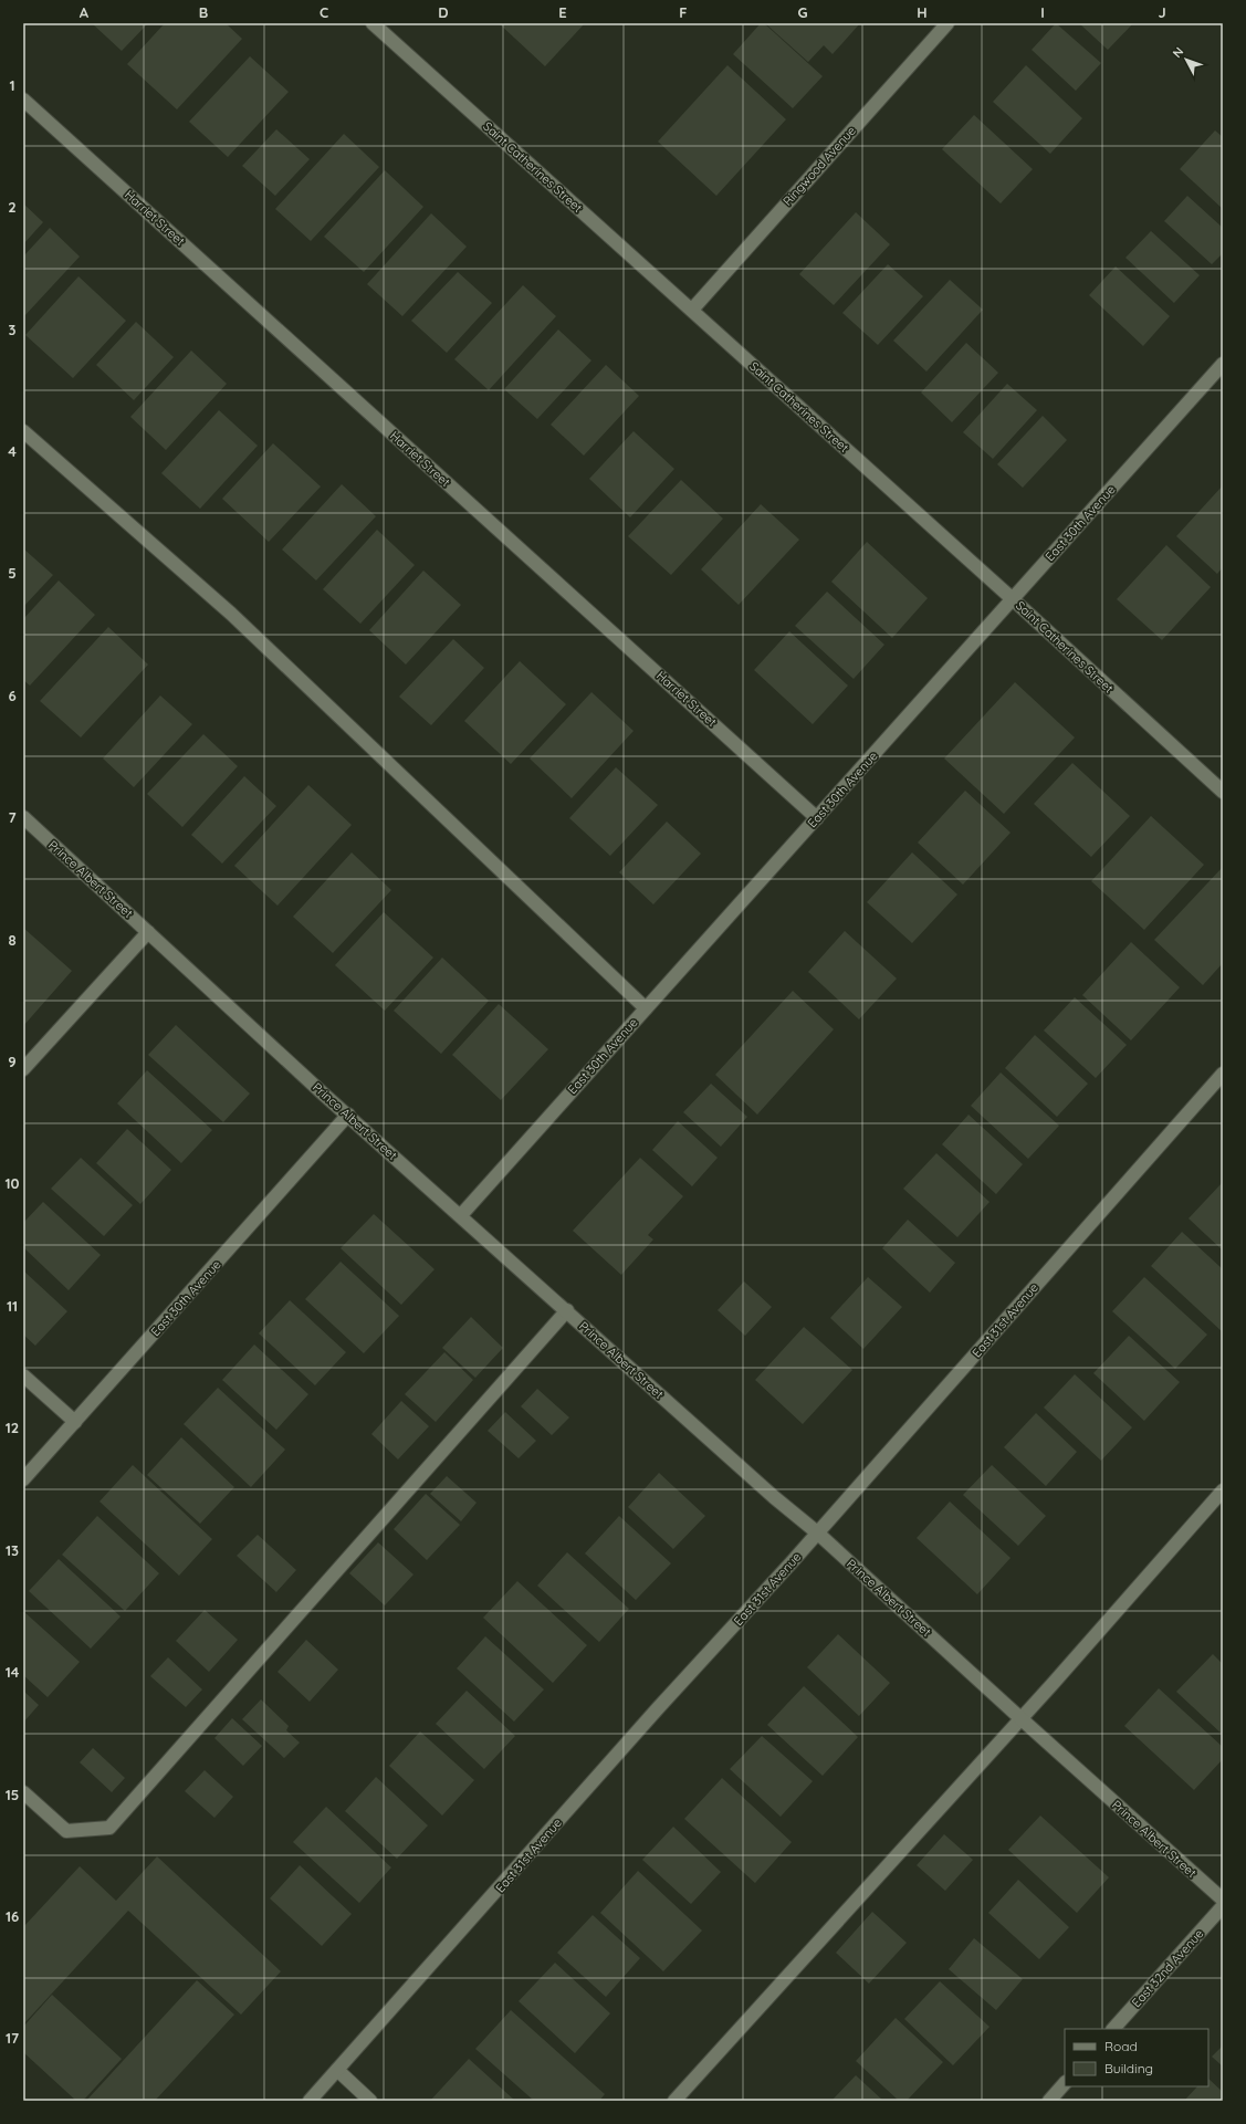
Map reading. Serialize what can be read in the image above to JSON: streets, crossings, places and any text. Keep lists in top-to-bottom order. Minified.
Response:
{"streets":{"street":["Ringwood Avenue","Saint Catherines Street","Harriet Street","East 30th Avenue","Prince Albert Street","East 31st Avenue","East 32nd Avenue"]},"crossings":[["Ringwood Avenue","Saint Catherines Street"],["Saint Catherines Street","East 30th Avenue"],["Harriet Street","East 30th Avenue"],["East 30th Avenue","Prince Albert Street"],["Prince Albert Street","East 31st Avenue"]],"legend":["Road","Building"],"north":"top left","grid":{"columns":["A","B","C","D","E","F","G","H","I","J"],"rows":["1","2","3","4","5","6","7","8","9","10","11","12","13","14","15","16","17"]}}
